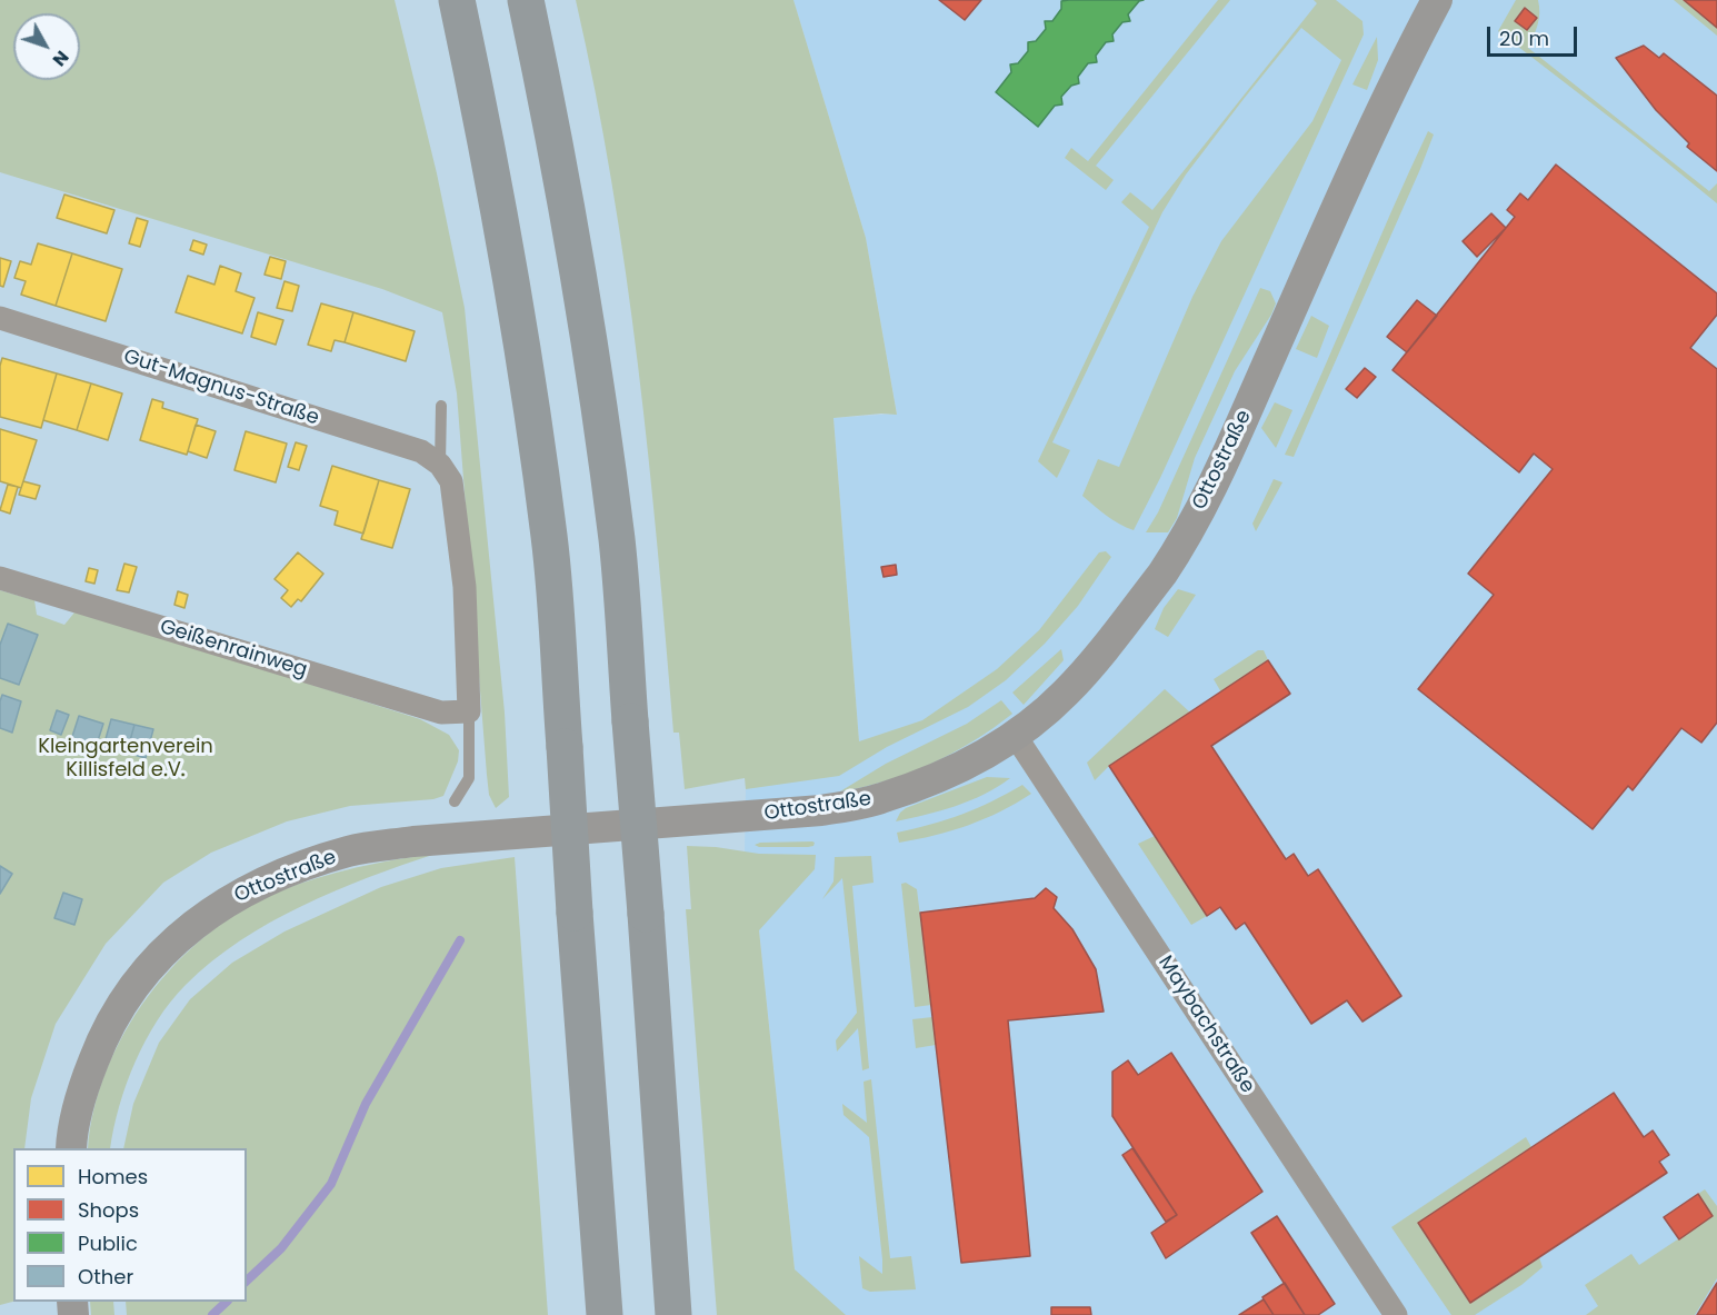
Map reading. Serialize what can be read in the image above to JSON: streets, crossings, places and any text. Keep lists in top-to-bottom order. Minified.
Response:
{"streets":{"main road":["Ottostraße"],"street":["Gut-Magnus-Straße","Geißenrainweg","Maybachstraße"]},"crossings":[["Ottostraße","Maybachstraße"]],"parks":["Kleingartenverein Killisfeld e.V."],"legend":["Homes","Shops","Public","Other"],"scale_bar":"20 m","north":"bottom right"}
